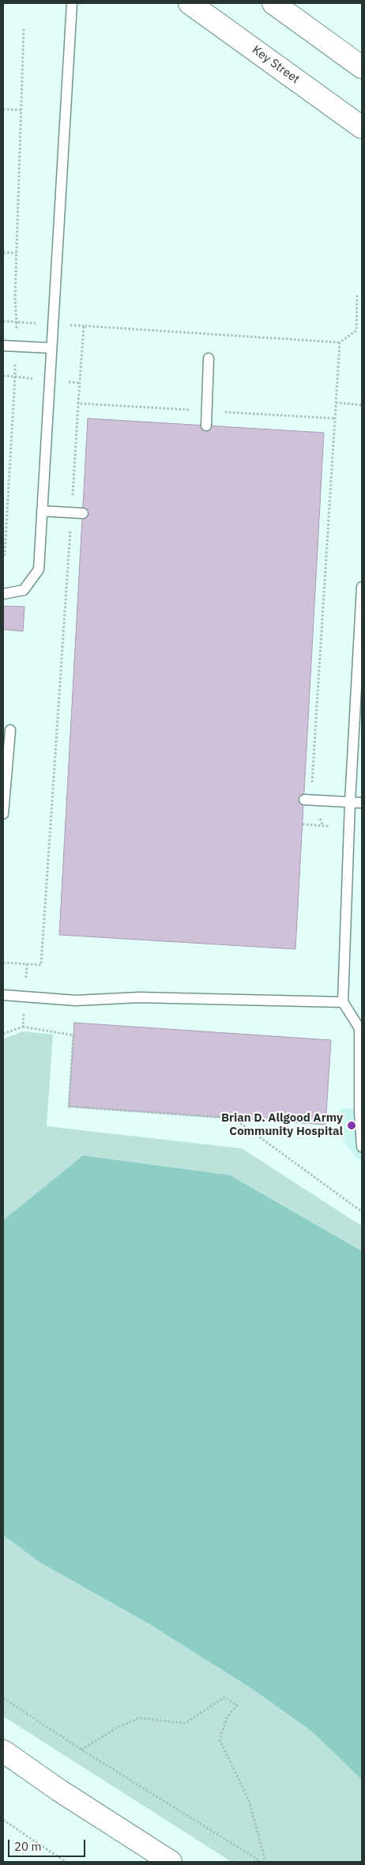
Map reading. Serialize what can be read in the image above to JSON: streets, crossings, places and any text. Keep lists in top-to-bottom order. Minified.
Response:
{"streets":{"main road":["Key Street"]},"places":["Brian D. Allgood Army Community Hospital"],"scale_bar":"20 m"}
